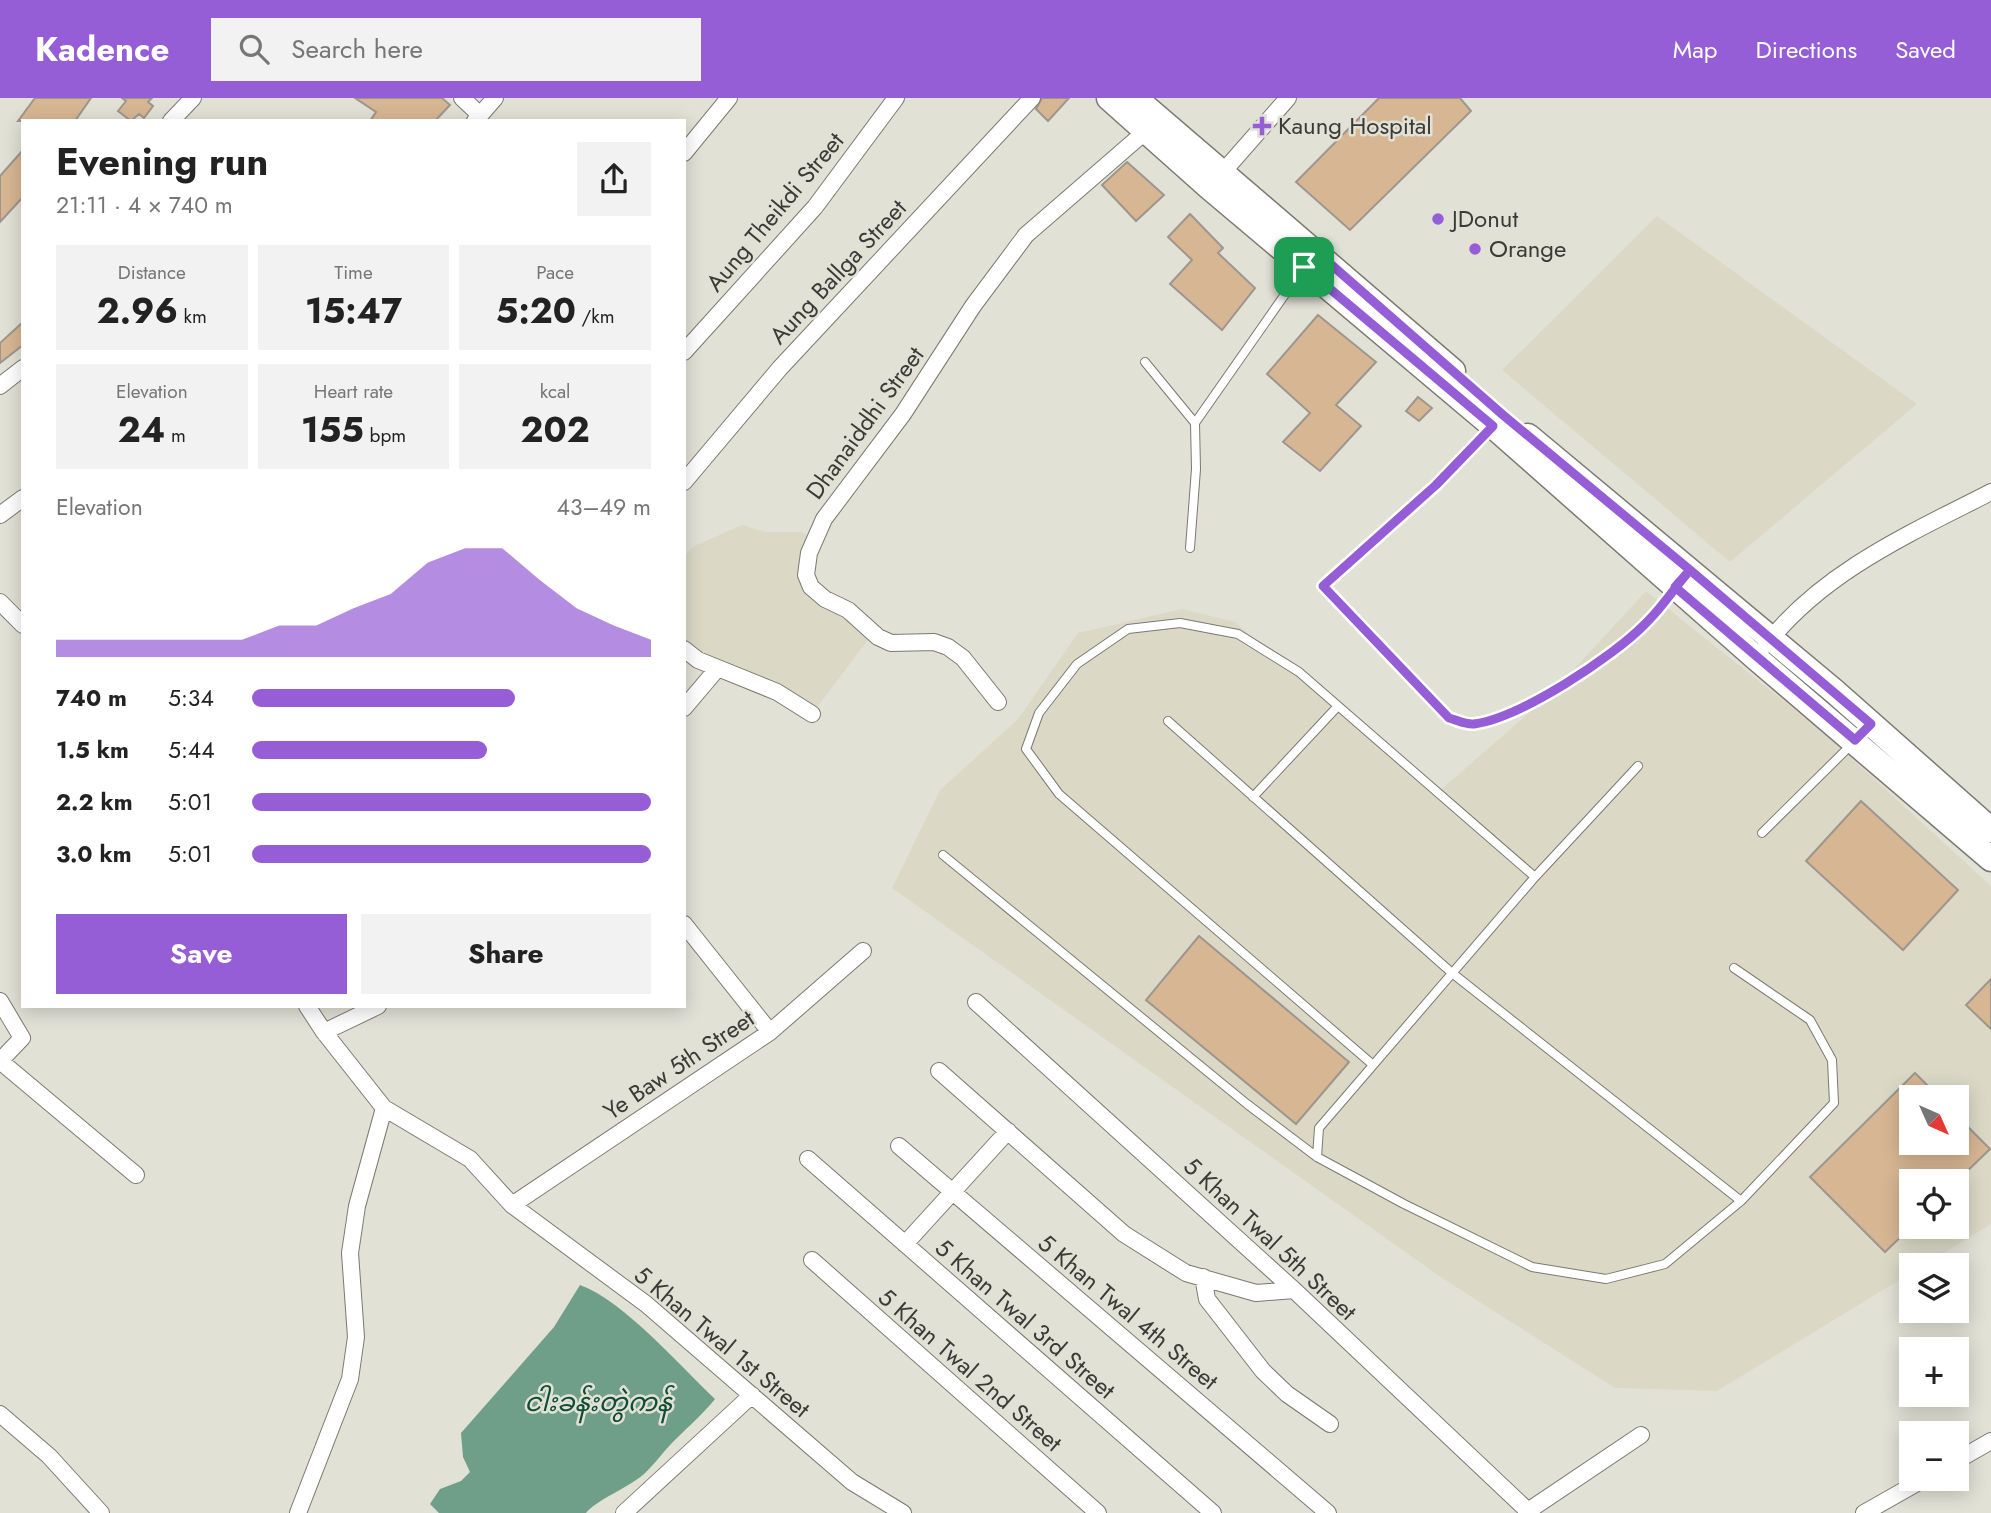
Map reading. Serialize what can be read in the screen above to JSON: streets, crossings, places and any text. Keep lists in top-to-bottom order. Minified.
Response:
{"streets":{"street":["Aung Theikdi Street","Aung Ballga Street","Dhanaiddhi Street","Ye Baw 5th Street","5 Khan Twal 5th Street","5 Khan Twal 4th Street","5 Khan Twal 3rd Street","5 Khan Twal 1st Street","5 Khan Twal 2nd Street"]},"crossings":[["Ye Baw 5th Street","5 Khan Twal 1st Street"]],"water":["ငါးခန်းတွဲကန်"],"places":{"health":["Kaung Hospital"],"other":["JDonut","Orange"]},"north":"bottom right","page":{"header":"Kadence","search":"Search here","nav":["Map","Directions","Saved"],"heading":["Evening run","21:11 · 4 × 740 m"],"stats":[["Distance","2.96 km"],["Time","15:47"],["Pace","5:20 /km"],["Elevation","24 m"],["Heart rate","155 bpm"],["kcal","202"]],"chart":["Elevation","43–49 m"],"list":[{"name":"740 m","note":"5:34"},{"name":"1.5 km","note":"5:44"},{"name":"2.2 km","note":"5:01"},{"name":"3.0 km","note":"5:01"}],"buttons":["Save","Share"],"map_buttons":["+","−"]}}
